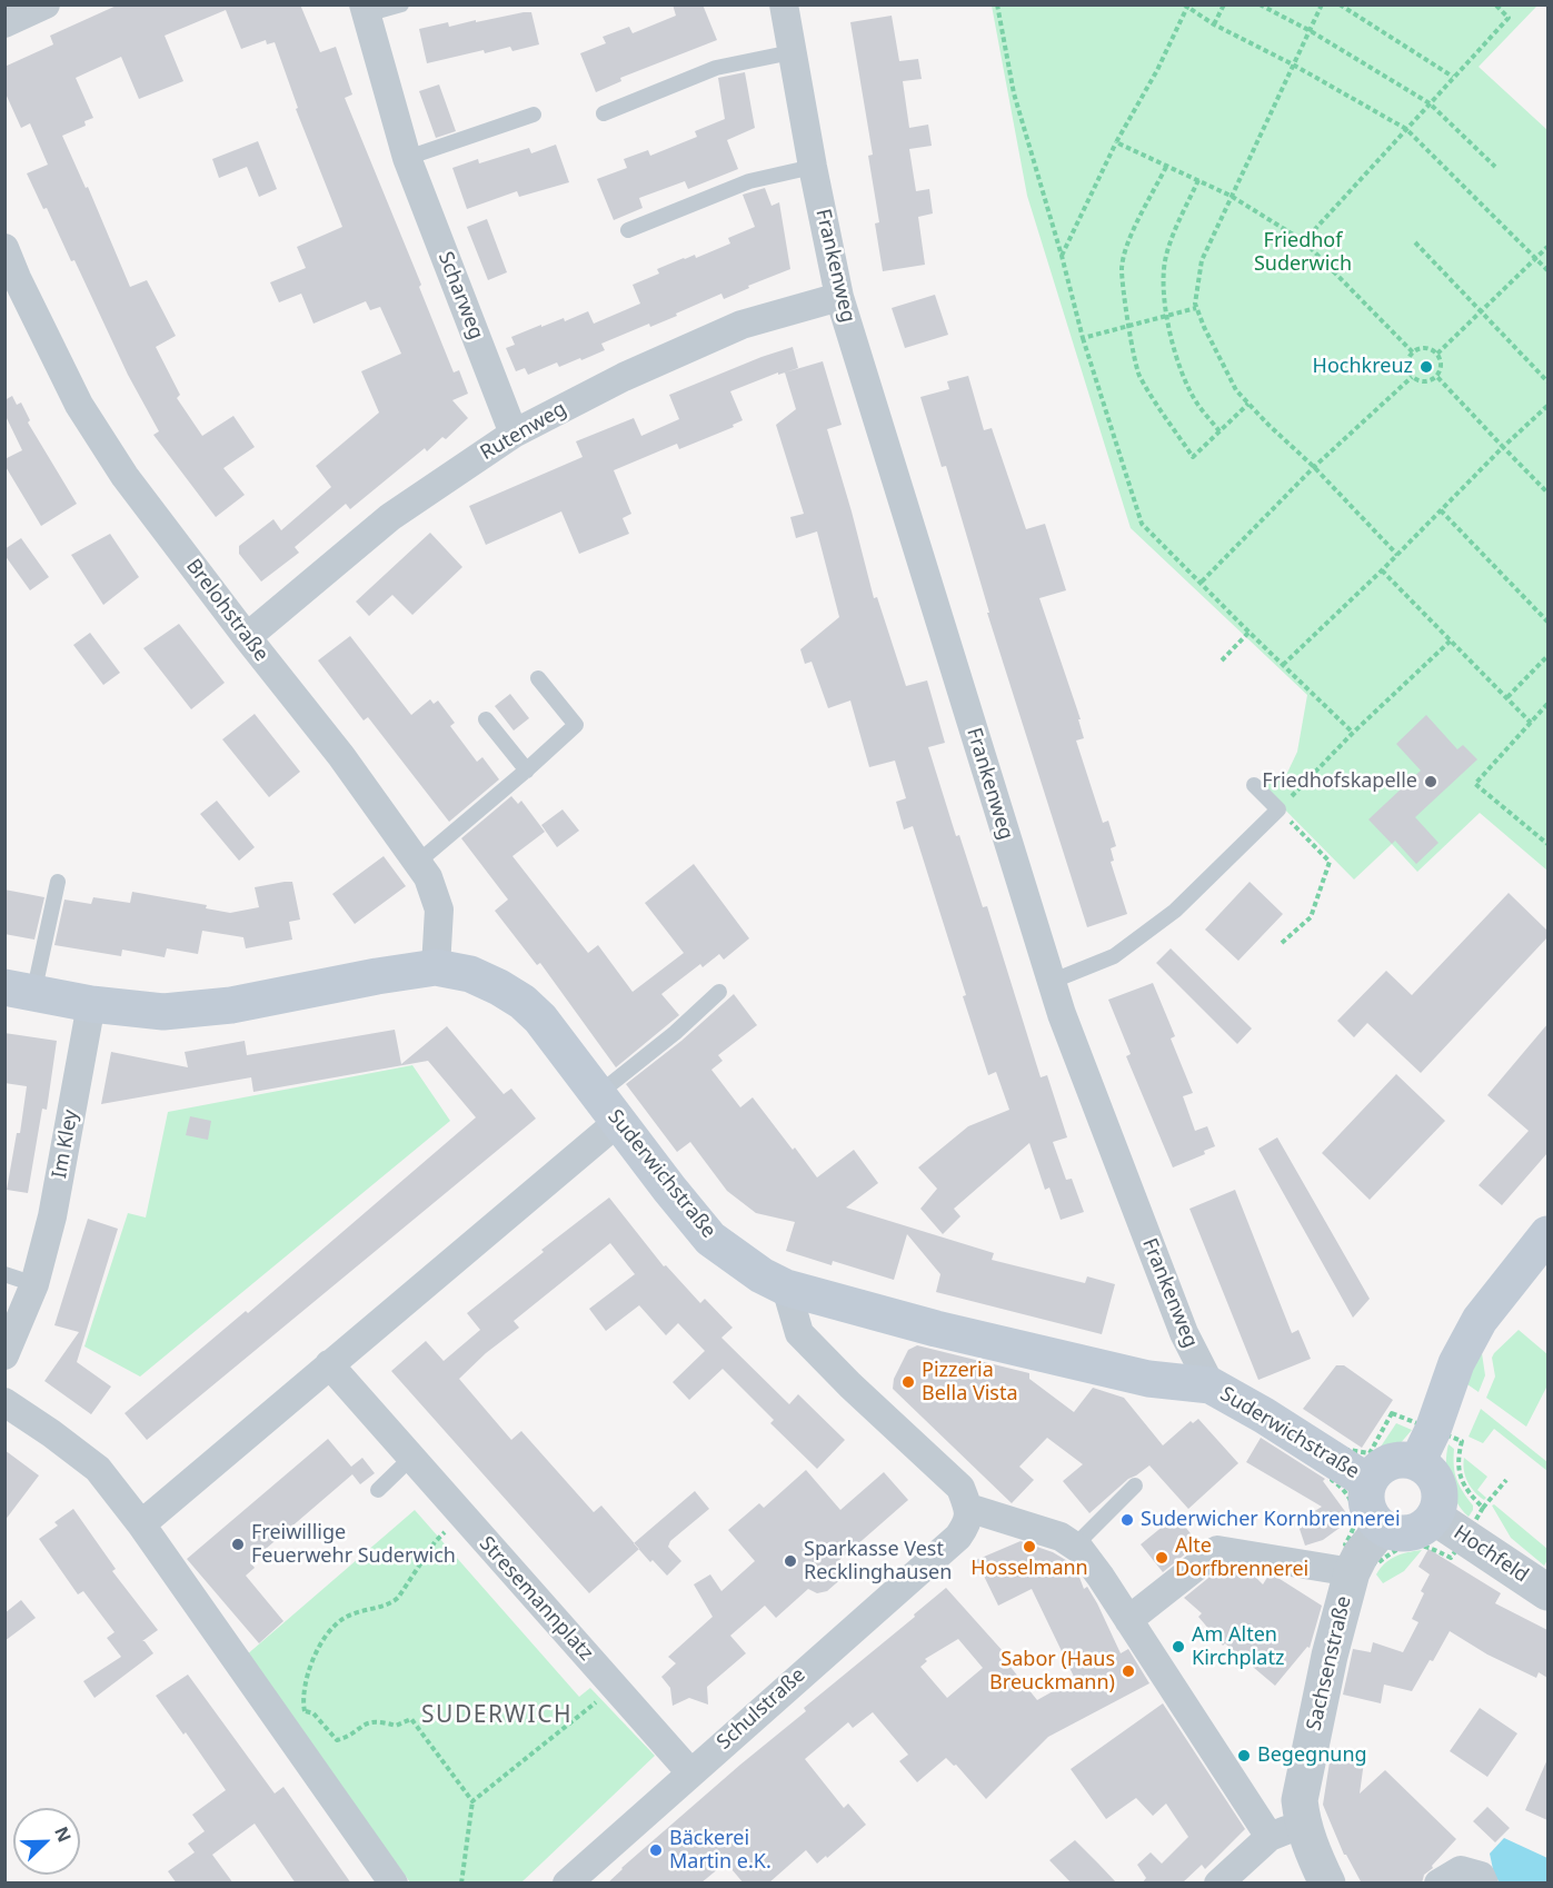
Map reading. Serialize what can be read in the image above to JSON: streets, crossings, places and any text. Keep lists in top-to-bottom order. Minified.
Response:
{"streets":{"main road":["Suderwichstraße"],"street":["Frankenweg","Scharweg","Rutenweg","Brelohstraße","Im Kley","Hochfeld","Stresemannplatz","Sachsenstraße","Schulstraße"]},"crossings":[["Frankenweg","Rutenweg"],["Frankenweg","Suderwichstraße"],["Scharweg","Rutenweg"],["Rutenweg","Brelohstraße"],["Brelohstraße","Suderwichstraße"],["Im Kley","Suderwichstraße"],["Suderwichstraße","Hochfeld"],["Suderwichstraße","Sachsenstraße"],["Hochfeld","Sachsenstraße"],["Stresemannplatz","Schulstraße"]],"districts":["SUDERWICH"],"parks":["Friedhof Suderwich"],"places":["Hochkreuz","Friedhofskapelle","Pizzeria Bella Vista","Suderwicher Kornbrennerei","Freiwillige Feuerwehr Suderwich","Hosselmann","Alte Dorfbrennerei","Sparkasse Vest Recklinghausen","Am Alten Kirchplatz","Sabor (Haus Breuckmann)","Begegnung","Bäckerei Martin e.K."],"north":"top right"}
